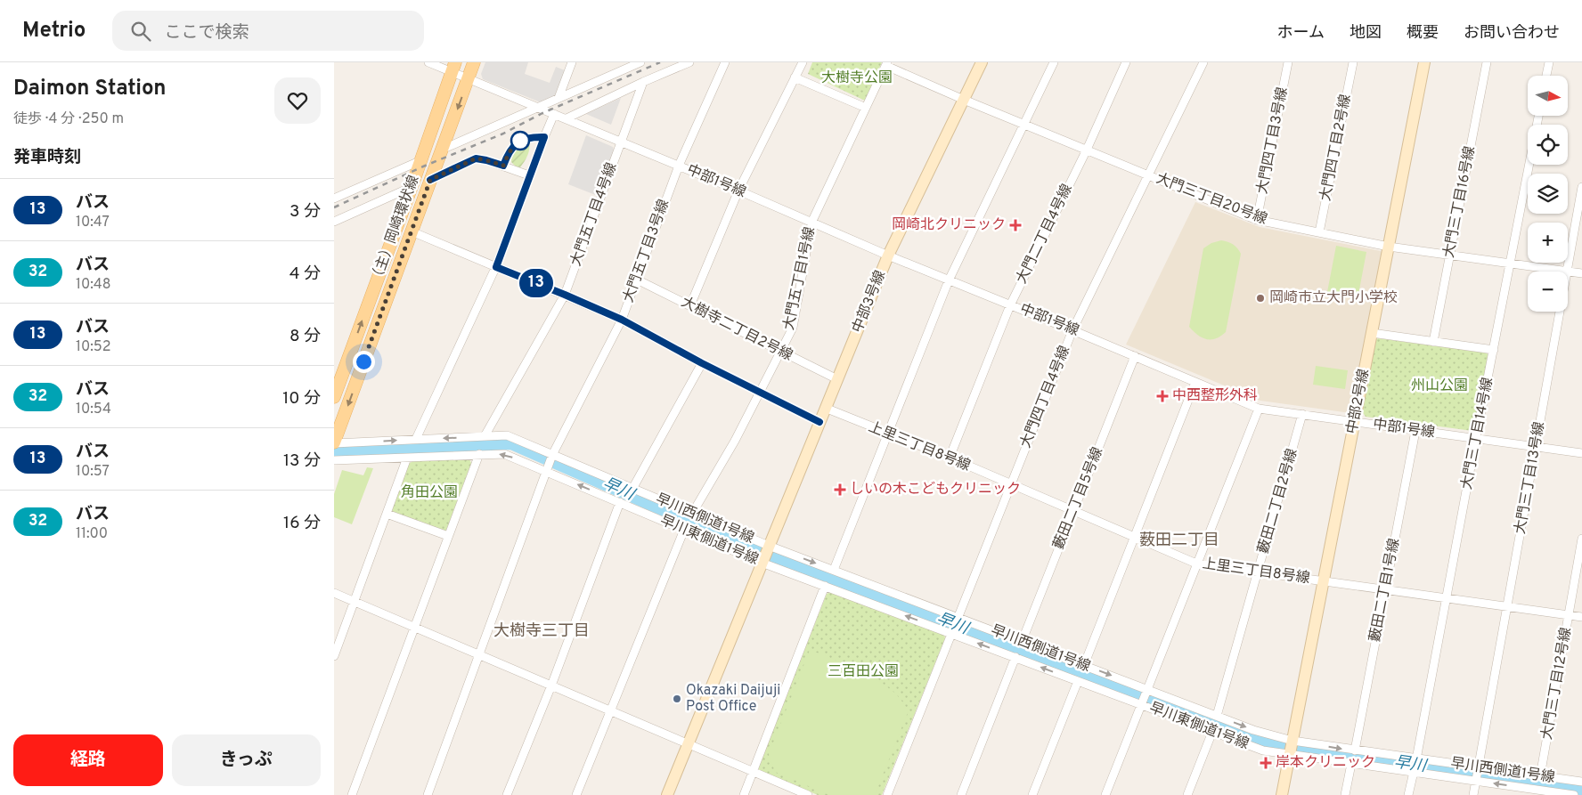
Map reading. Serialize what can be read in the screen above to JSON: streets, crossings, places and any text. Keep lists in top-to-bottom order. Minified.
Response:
{"streets":{"main road":["（主）岡崎環状線"],"street":["大門四丁目3号線","大門四丁目2号線","中部1号線","大門三丁目20号線","大門三丁目16号線","大門五丁目4号線","大門二丁目4号線","大門五丁目3号線","大門五丁目1号線","中部3号線","大樹寺二丁目2号線","大門四丁目4号線","中部2号線","大門三丁目14号線","上里三丁目8号線","大門三丁目13号線","藪田二丁目5号線","藪田二丁目2号線","早川西側道1号線","早川東側道1号線","藪田二丁目1号線","大門三丁目12号線"]},"crossings":[["大門四丁目3号線","大門三丁目20号線"],["大門四丁目2号線","大門三丁目20号線"],["中部1号線","大門五丁目4号線"],["中部1号線","（主）岡崎環状線"],["中部1号線","大門二丁目4号線"],["中部1号線","大門五丁目3号線"],["中部1号線","大門五丁目1号線"],["中部1号線","中部3号線"],["中部1号線","大門四丁目4号線"],["中部1号線","中部2号線"],["中部1号線","大門三丁目14号線"],["中部1号線","大門三丁目13号線"],["中部1号線","藪田二丁目5号線"],["中部1号線","藪田二丁目2号線"],["中部1号線","藪田二丁目1号線"],["大門三丁目20号線","大門三丁目16号線"],["大門三丁目20号線","大門二丁目4号線"],["大門三丁目20号線","大門五丁目1号線"],["大門三丁目20号線","中部3号線"],["大門三丁目20号線","大門四丁目4号線"],["大門三丁目20号線","中部2号線"],["大門三丁目20号線","大門三丁目14号線"],["大門三丁目20号線","大門三丁目13号線"],["大門五丁目4号線","早川西側道1号線"],["（主）岡崎環状線","早川西側道1号線"],["大門二丁目4号線","上里三丁目8号線"],["大門五丁目3号線","大樹寺二丁目2号線"],["大門五丁目3号線","早川西側道1号線"],["大門五丁目3号線","早川東側道1号線"],["大門五丁目1号線","大樹寺二丁目2号線"],["大門五丁目1号線","早川西側道1号線"],["中部3号線","大樹寺二丁目2号線"],["中部3号線","上里三丁目8号線"],["中部3号線","早川西側道1号線"],["中部3号線","早川東側道1号線"],["大門四丁目4号線","上里三丁目8号線"],["大門四丁目4号線","早川西側道1号線"],["大門四丁目4号線","早川東側道1号線"],["中部2号線","上里三丁目8号線"],["中部2号線","早川西側道1号線"],["中部2号線","早川東側道1号線"],["大門三丁目14号線","上里三丁目8号線"],["大門三丁目14号線","早川西側道1号線"],["上里三丁目8号線","大門三丁目13号線"],["上里三丁目8号線","藪田二丁目5号線"],["上里三丁目8号線","藪田二丁目2号線"],["上里三丁目8号線","藪田二丁目1号線"],["上里三丁目8号線","大門三丁目12号線"],["大門三丁目13号線","早川西側道1号線"],["大門三丁目13号線","早川東側道1号線"],["藪田二丁目5号線","早川西側道1号線"],["藪田二丁目2号線","早川西側道1号線"],["早川西側道1号線","藪田二丁目1号線"],["早川西側道1号線","大門三丁目12号線"]],"districts":["薮田二丁目","大樹寺三丁目"],"water":["早川"],"parks":["大樹寺公園","州山公園","角田公園","三百田公園"],"places":{"health":["岡崎北クリニック","中西整形外科","しいの木こどもクリニック","岸本クリニック"],"other":["岡崎市立大門小学校","Okazaki Daijuji Post Office"]},"lines":["bus line 13"],"north":"right","page":{"header":"Metrio","search":"ここで検索","nav":["ホーム","地図","概要","お問い合わせ"],"heading":[["Daimon Station","徒歩 · 4 分 · 250 m"],"発車時刻"],"on_map":"13","map_buttons":["+","−"],"list":[{"mark":"13","name":"バス","note":"10:47","value":"3 分"},{"mark":"32","name":"バス","note":"10:48","value":"4 分"},{"mark":"13","name":"バス","note":"10:52","value":"8 分"},{"mark":"32","name":"バス","note":"10:54","value":"10 分"},{"mark":"13","name":"バス","note":"10:57","value":"13 分"},{"mark":"32","name":"バス","note":"11:00","value":"16 分"}],"buttons":["経路","きっぷ"]}}
